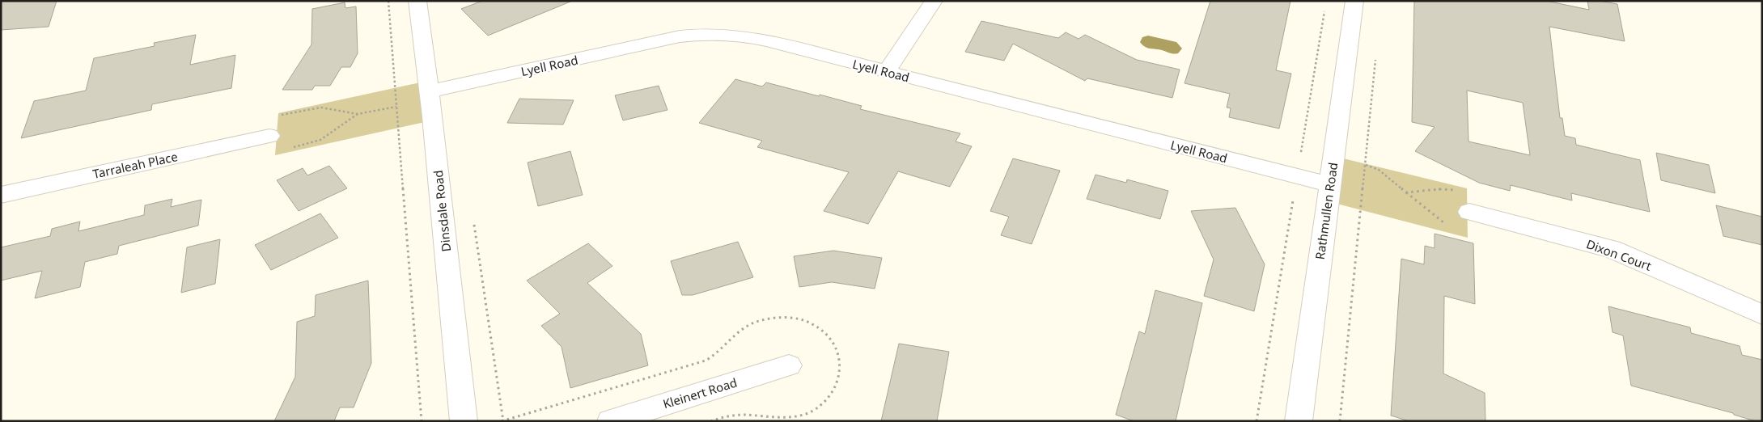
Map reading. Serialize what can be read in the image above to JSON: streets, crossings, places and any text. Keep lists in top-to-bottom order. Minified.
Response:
{"streets":{"street":["Lyell Road","Tarraleah Place","Dinsdale Road","Rathmullen Road","Dixon Court","Kleinert Road"]},"crossings":[["Lyell Road","Dinsdale Road"],["Lyell Road","Rathmullen Road"]]}
